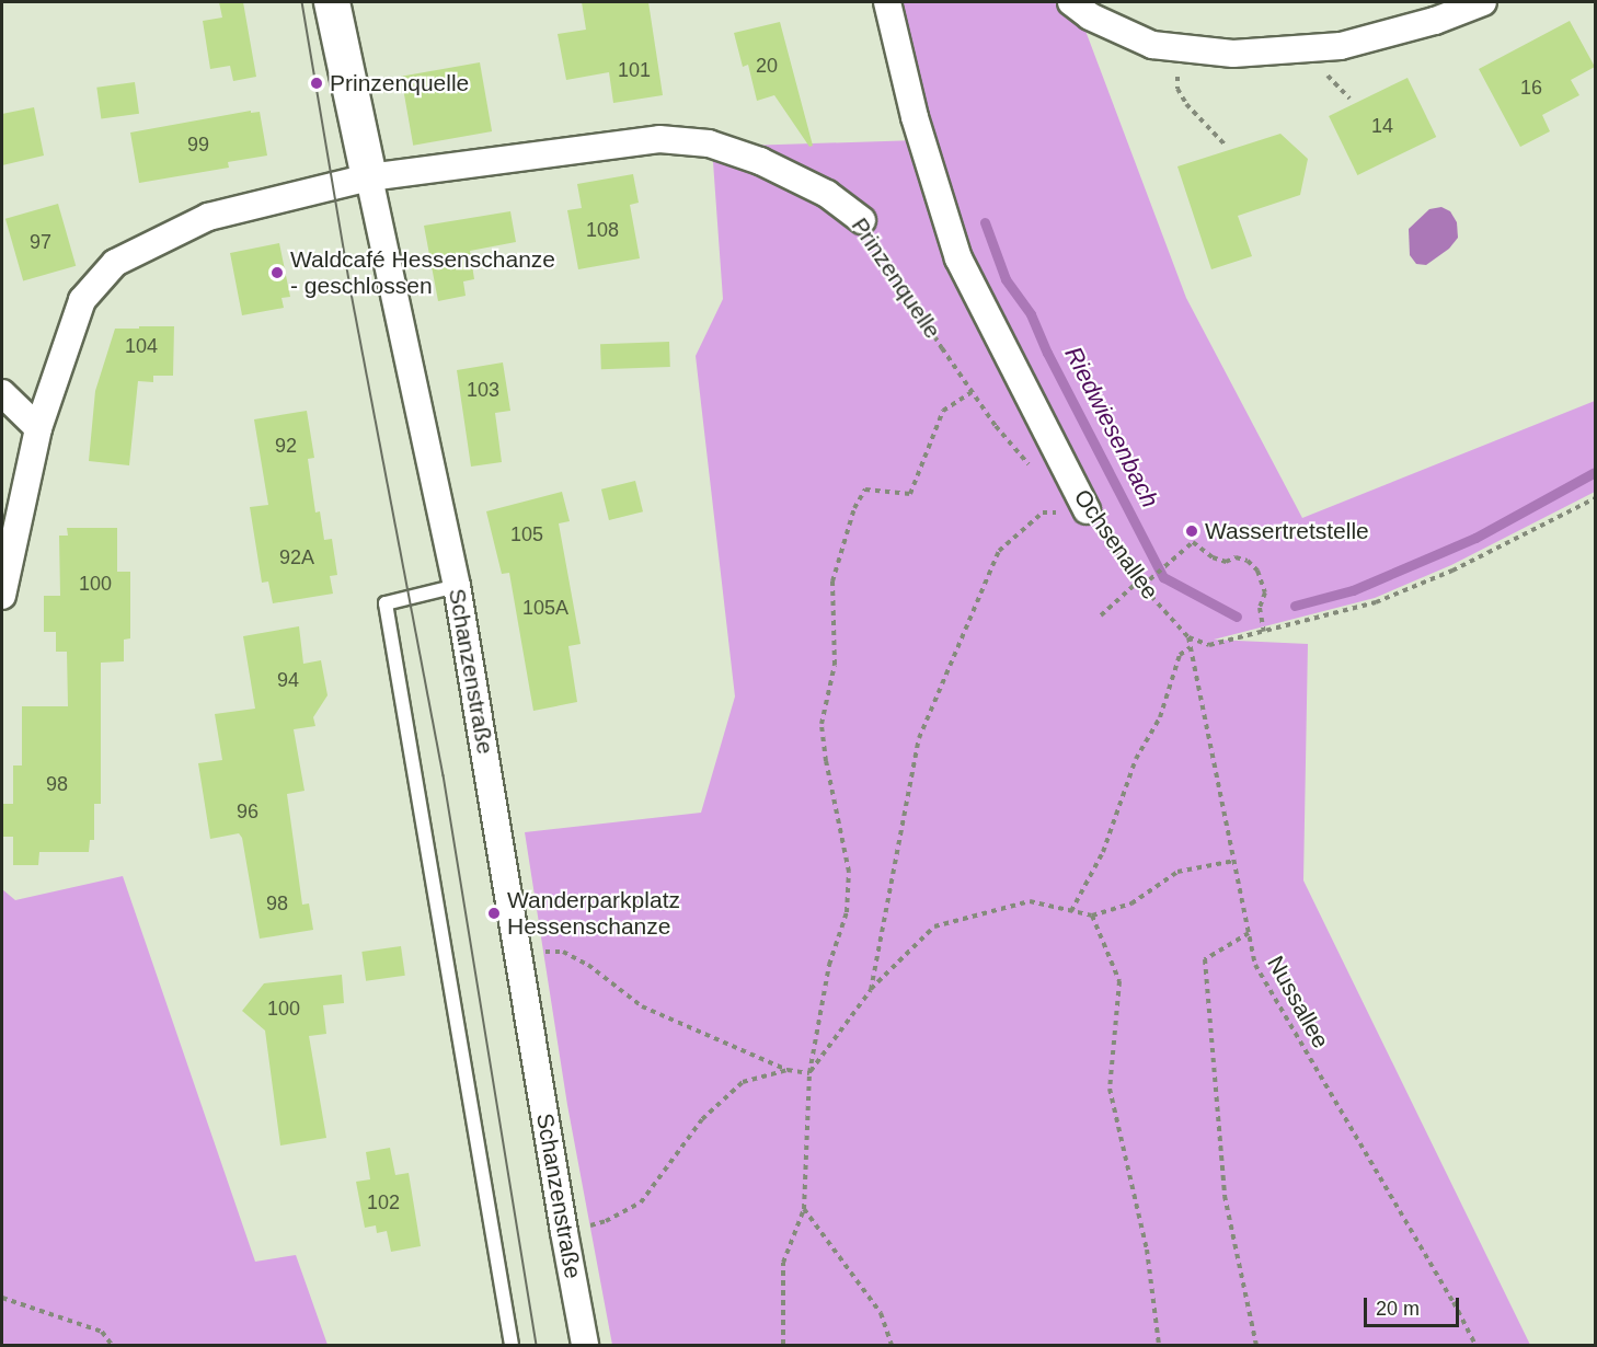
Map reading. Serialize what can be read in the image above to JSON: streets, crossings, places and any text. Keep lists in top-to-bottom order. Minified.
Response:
{"streets":{"street":["Prinzenquelle","Ochsenallee","Schanzenstraße"],"path":["Nussallee"]},"crossings":[["Prinzenquelle","Schanzenstraße"],["Ochsenallee","Nussallee"]],"water":["Riedwiesenbach"],"places":["Prinzenquelle","Waldcafé Hessenschanze - geschlossen","Wassertretstelle","Wanderparkplatz Hessenschanze"],"house_numbers":["20","101","16","14","99","108","97","104","103","92","105","92A","100","105A","94","98","96","98","100","102"],"scale_bar":"20 m"}
